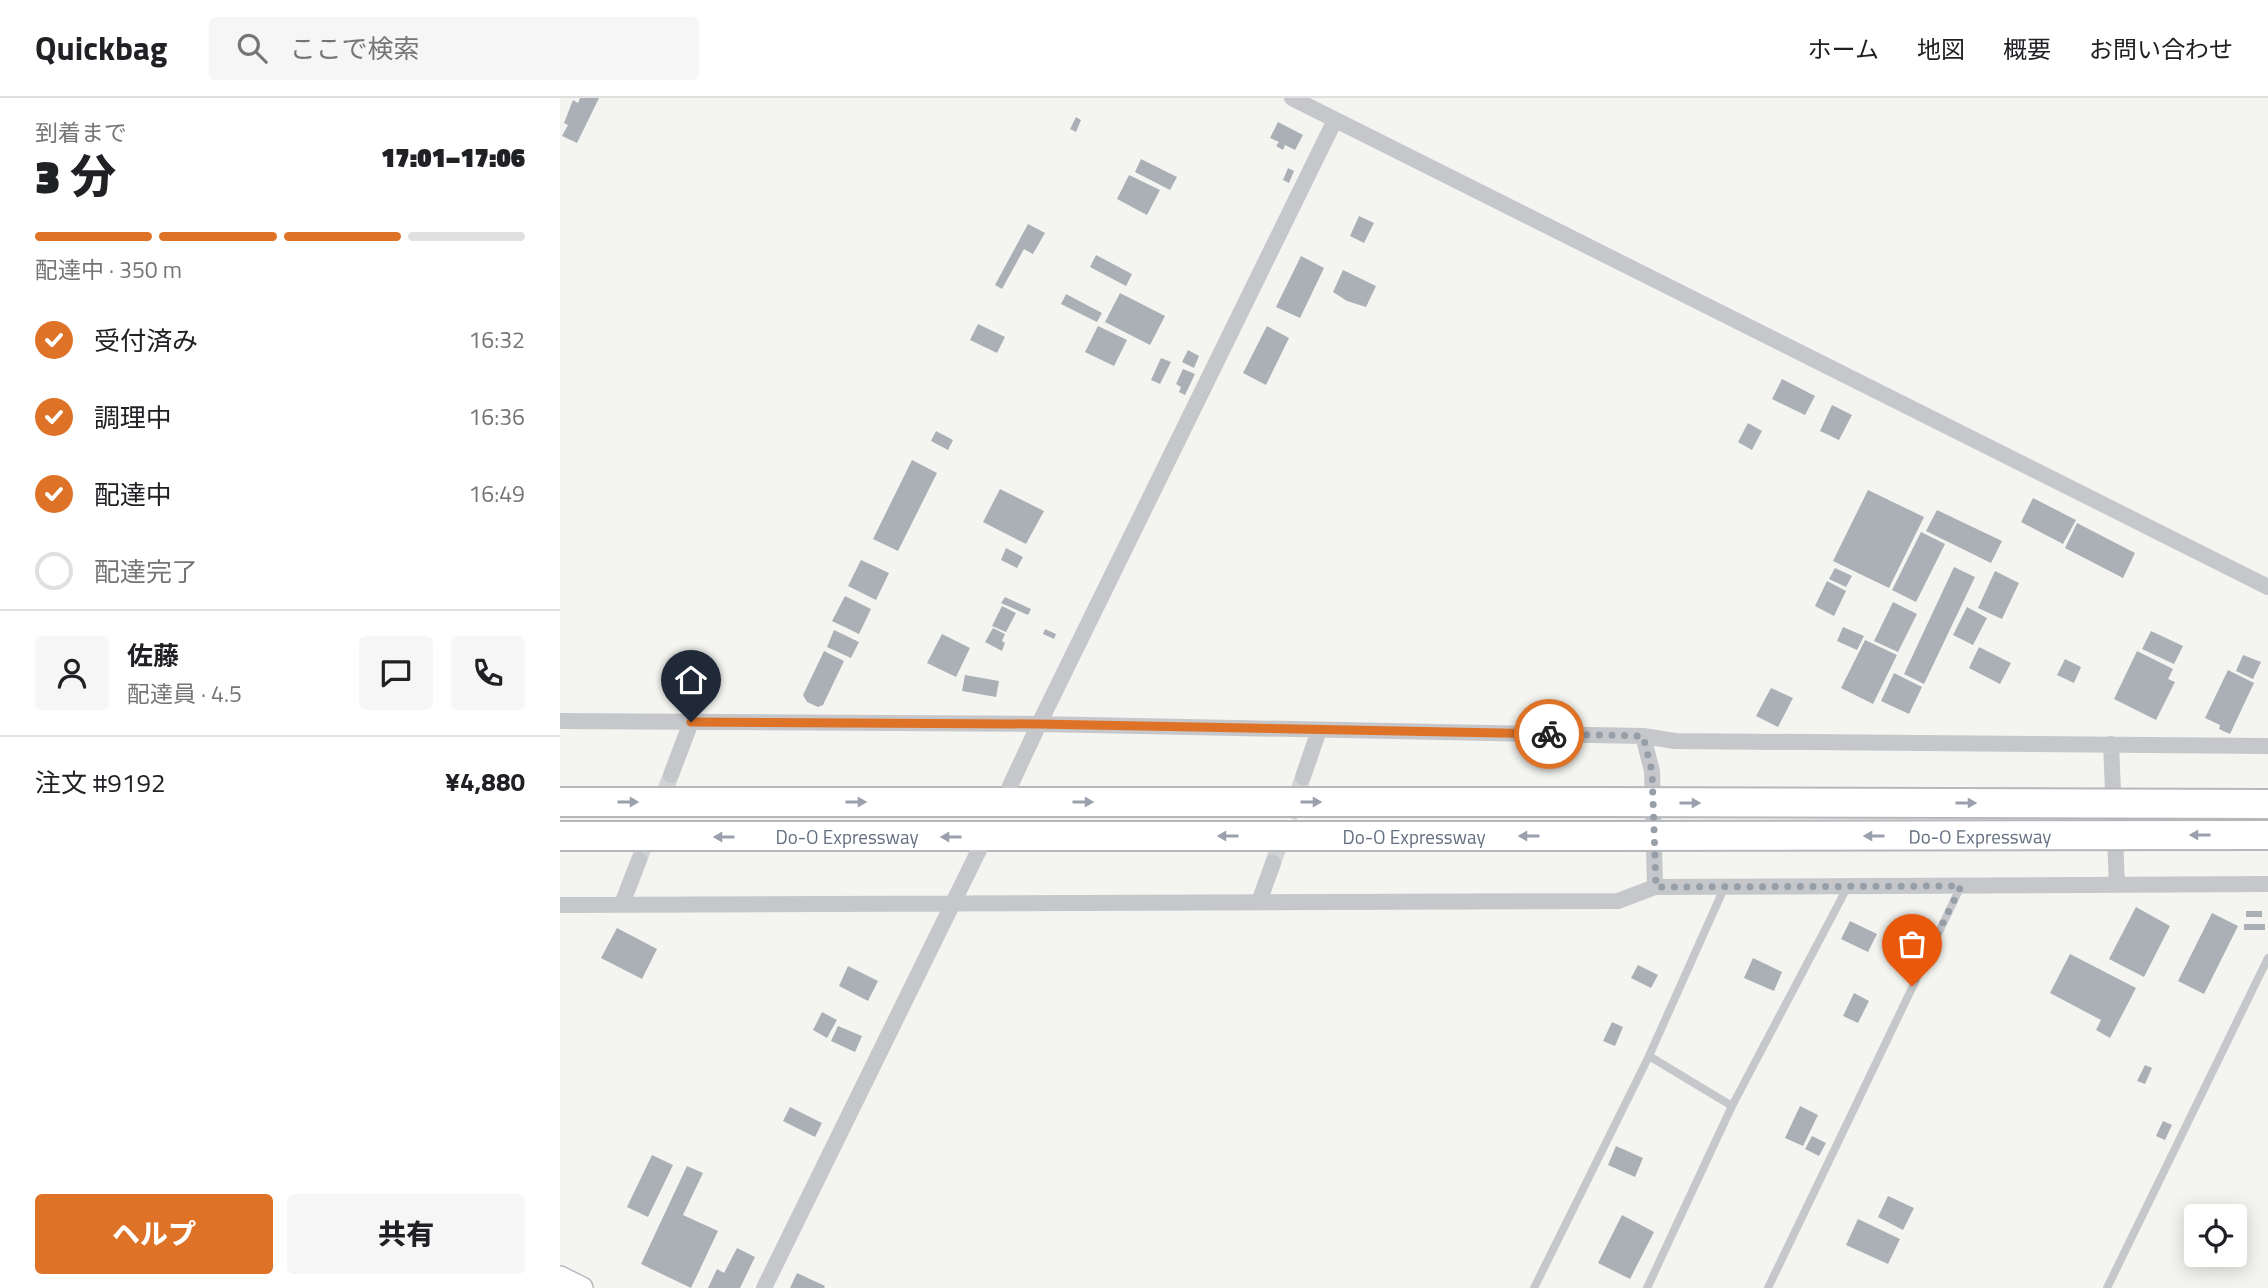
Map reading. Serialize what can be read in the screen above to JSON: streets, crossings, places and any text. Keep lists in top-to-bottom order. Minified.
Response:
{"streets":{"highway":["Do-O Expressway"]},"page":{"header":"Quickbag","search":"ここで検索","nav":["ホーム","地図","概要","お問い合わせ"],"heading":["3 分","到着まで","17:01–17:06"],"panel":["佐藤","配達員 · 4.5","注文 #9192","¥4,880"],"bar":"配達中 · 350 m","list":[["受付済み","16:32"],["調理中","16:36"],["配達中","16:49"],"配達完了"],"buttons":["ヘルプ","共有"]}}
